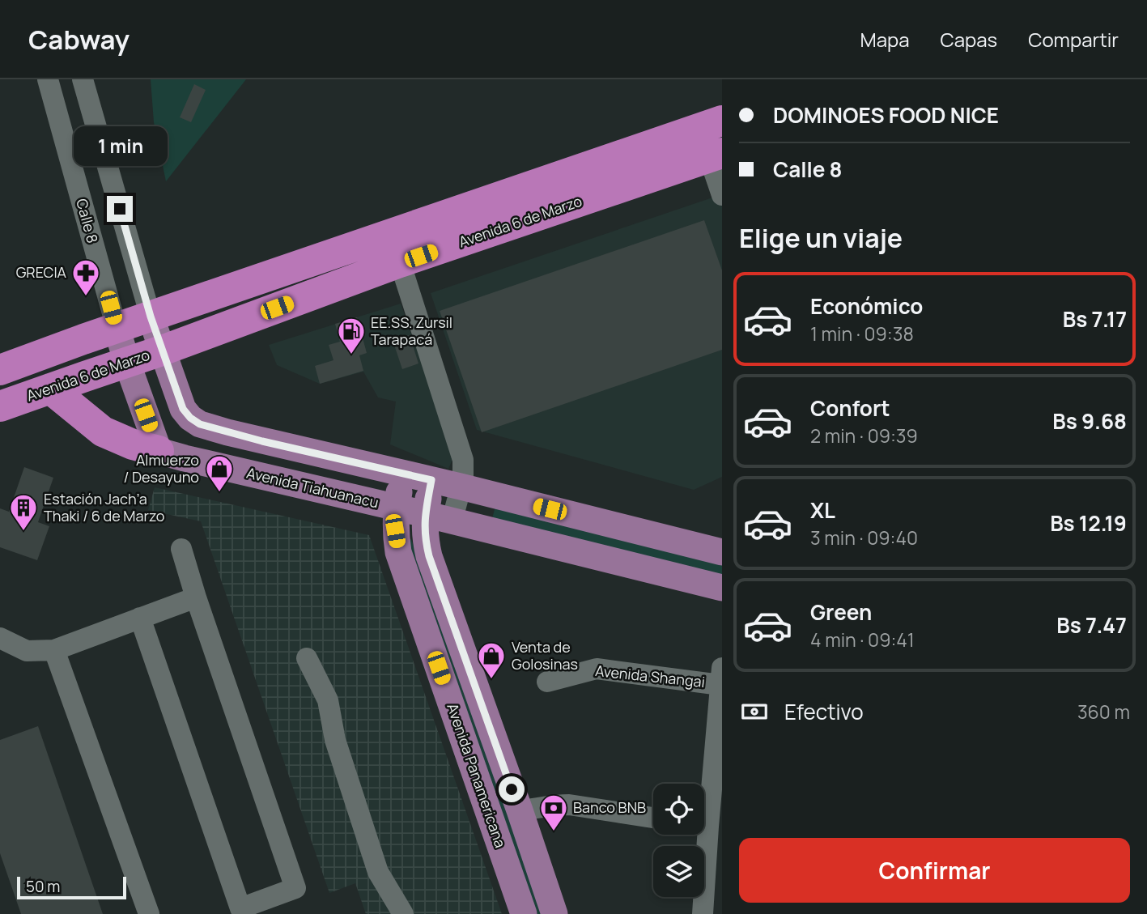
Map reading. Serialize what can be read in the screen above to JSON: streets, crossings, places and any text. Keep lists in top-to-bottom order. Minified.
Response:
{"streets":{"highway":["Avenida 6 de Marzo"],"main road":["Calle 8","Avenida Tiahuanacu","Avenida Panamericana"],"street":["Avenida Shangai"]},"crossings":[["Calle 8","Avenida 6 de Marzo"],["Avenida Tiahuanacu","Avenida Panamericana"]],"places":{"pharmacy":["GRECIA"],"fuel station":["EE.SS. Zursil Tarapacá"],"shop":["Almuerzo / Desayuno","Venta de Golosinas"],"building":["Estación Jach’a Thaki / 6 de Marzo"],"bank":["Banco BNB"]},"scale_bar":"50 m","page":{"header":"Cabway","nav":["Mapa","Capas","Compartir"],"banner":["DOMINOES FOOD NICE","Calle 8"],"bubble":"1 min","heading":"Elige un viaje","list":[{"name":"Económico","note":"1 min · 09:38","value":"Bs 7.17"},{"name":"Confort","note":"2 min · 09:39","value":"Bs 9.68"},{"name":"XL","note":"3 min · 09:40","value":"Bs 12.19"},{"name":"Green","note":"4 min · 09:41","value":"Bs 7.47"}],"pay":["Efectivo","360 m"],"buttons":"Confirmar","scale":"50 m"}}
